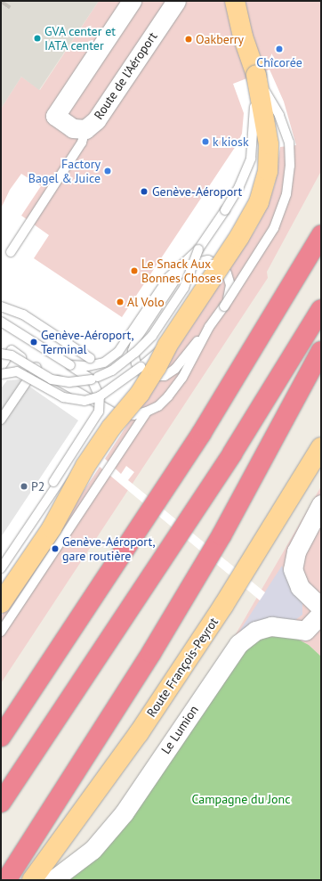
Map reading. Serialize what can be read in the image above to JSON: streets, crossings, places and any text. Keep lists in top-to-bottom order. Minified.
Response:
{"streets":{"main road":["Route François-Peyrot"],"street":["Route de l'Aéroport","Le Lumion"]},"parks":["Campagne du Jonc"],"places":["GVA center et IATA center","Oakberry","Chîcorée","k kiosk","Factory Bagel & Juice","Genève-Aéroport","Le Snack Aux Bonnes Choses","Al Volo","Genève-Aéroport, Terminal","P2","Genève-Aéroport, gare routière"]}
